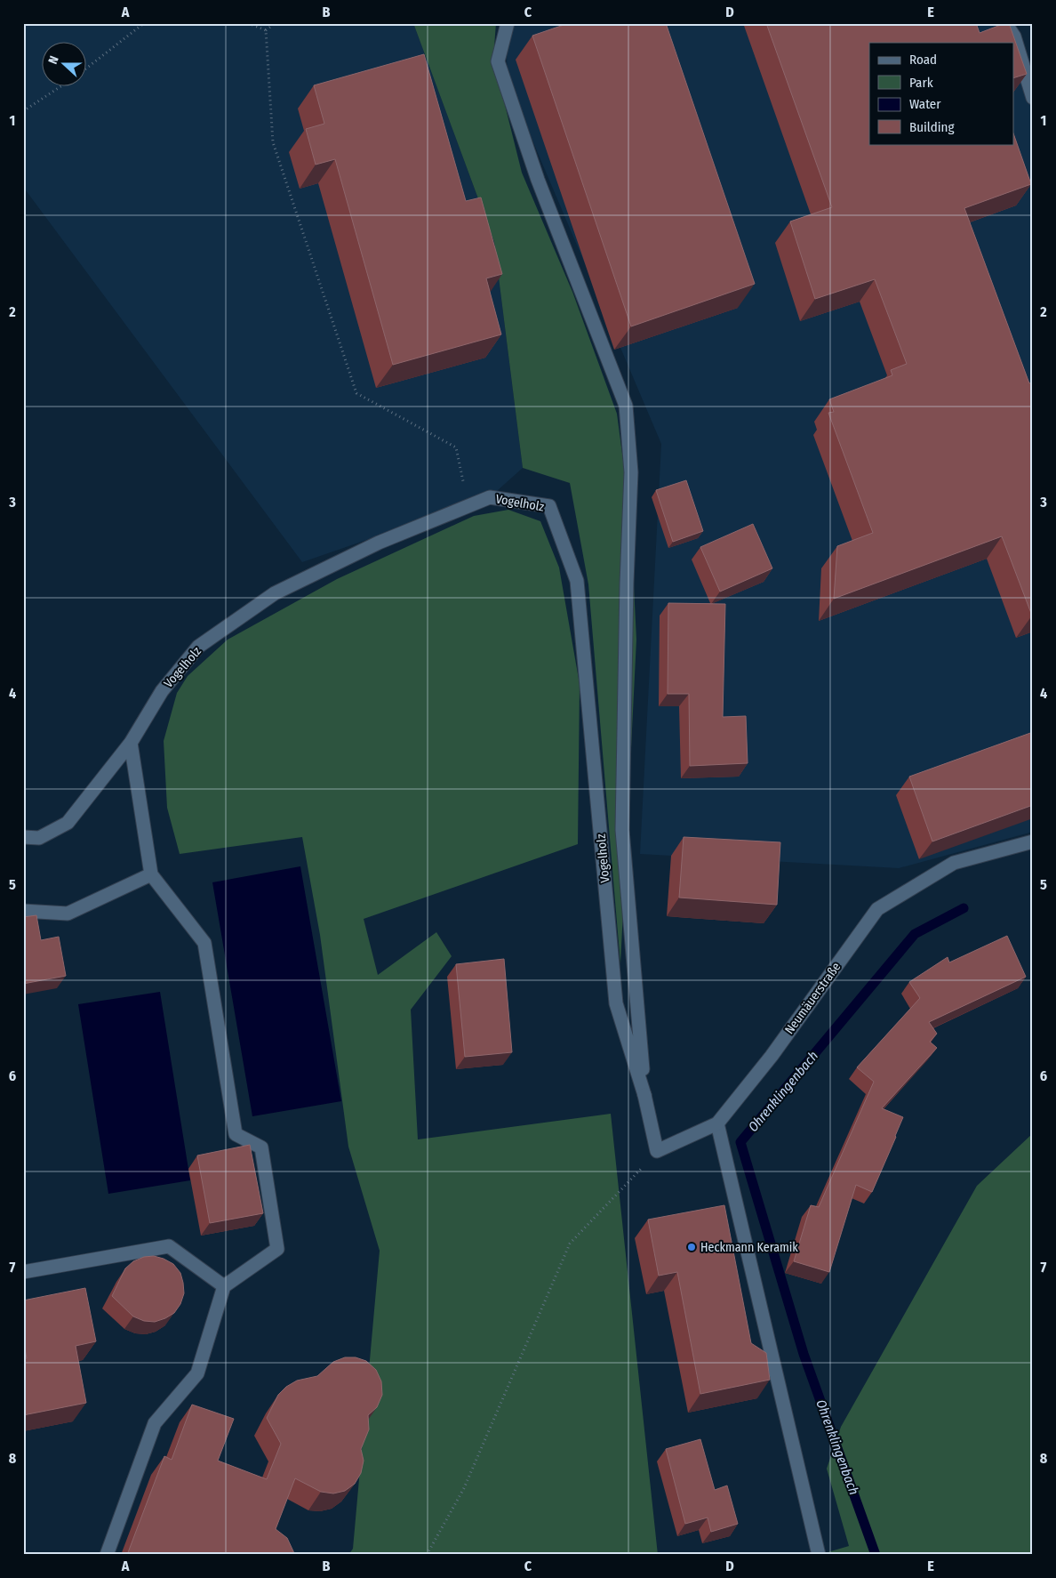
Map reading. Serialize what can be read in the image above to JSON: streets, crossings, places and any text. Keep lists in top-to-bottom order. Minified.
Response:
{"streets":{"street":["Vogelholz","Neumäuerstraße"]},"water":["Ohrenklingenbach"],"places":["Heckmann Keramik"],"legend":["Road","Park","Water","Building"],"north":"left","grid":{"columns":["A","B","C","D","E"],"rows":["1","2","3","4","5","6","7","8"]}}
